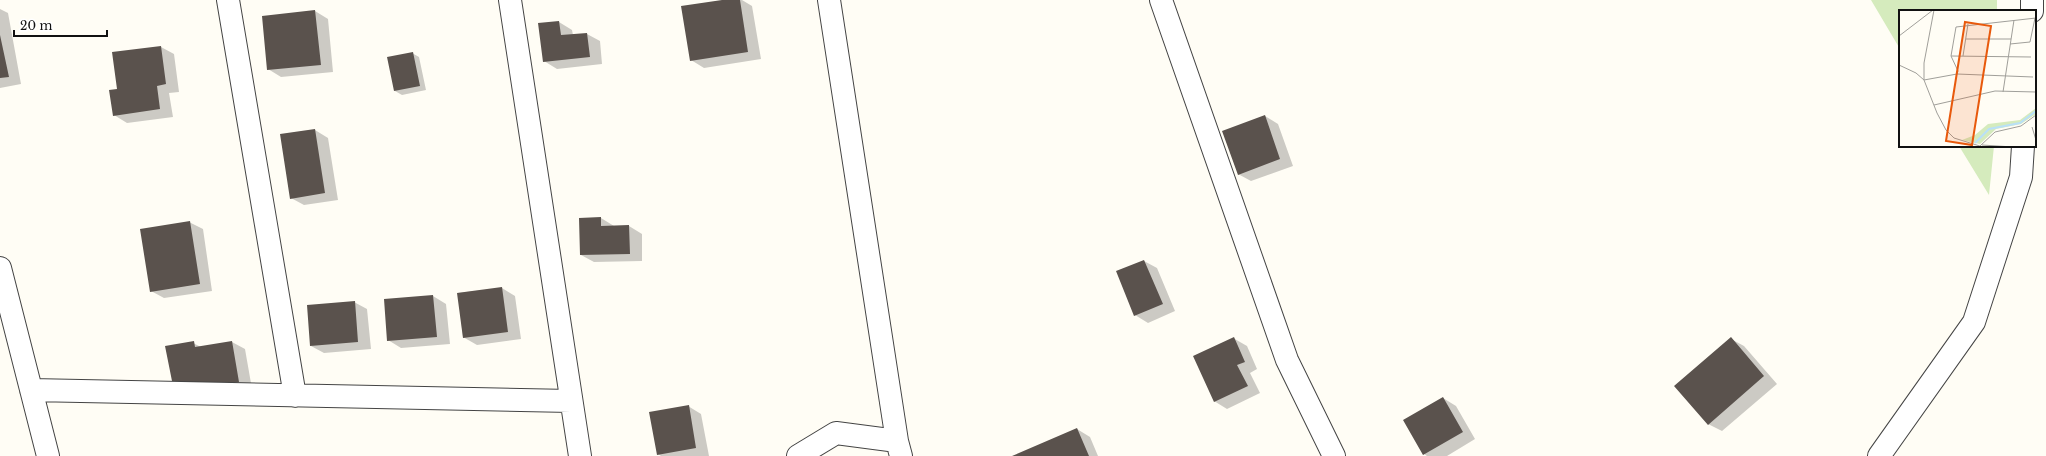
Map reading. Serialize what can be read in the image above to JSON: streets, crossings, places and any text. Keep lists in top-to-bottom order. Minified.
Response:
{"scale_bar":"20 m"}
